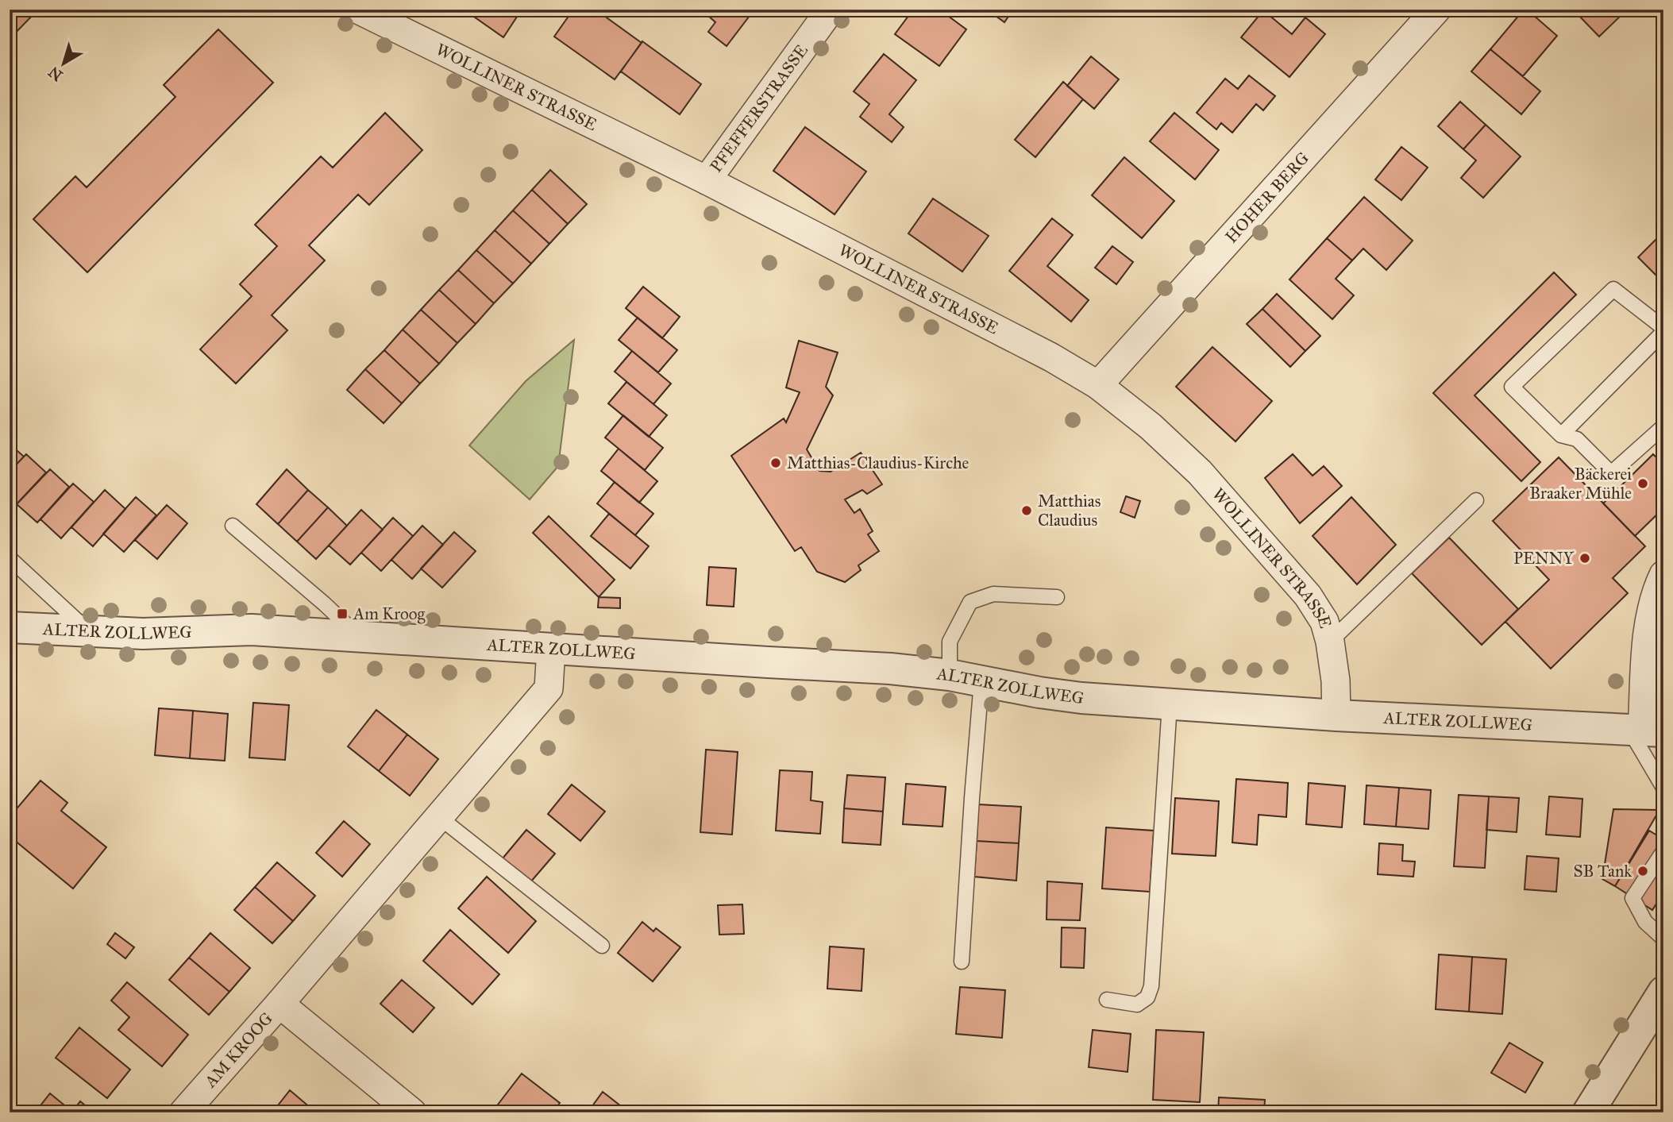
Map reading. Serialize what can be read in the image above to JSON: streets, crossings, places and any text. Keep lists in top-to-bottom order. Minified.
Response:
{"streets":{"street":["WOLLINER STRASSE","PFEFFERSTRASSE","HOHER BERG","ALTER ZOLLWEG","AM KROOG"]},"crossings":[["WOLLINER STRASSE","PFEFFERSTRASSE"],["WOLLINER STRASSE","HOHER BERG"],["WOLLINER STRASSE","ALTER ZOLLWEG"],["ALTER ZOLLWEG","AM KROOG"]],"places":{"other":["Matthias-Claudius-Kirche","Bäckerei Braaker Mühle","Matthias Claudius","PENNY","SB Tank"],"transit":["Am Kroog"]},"north":"bottom left"}
